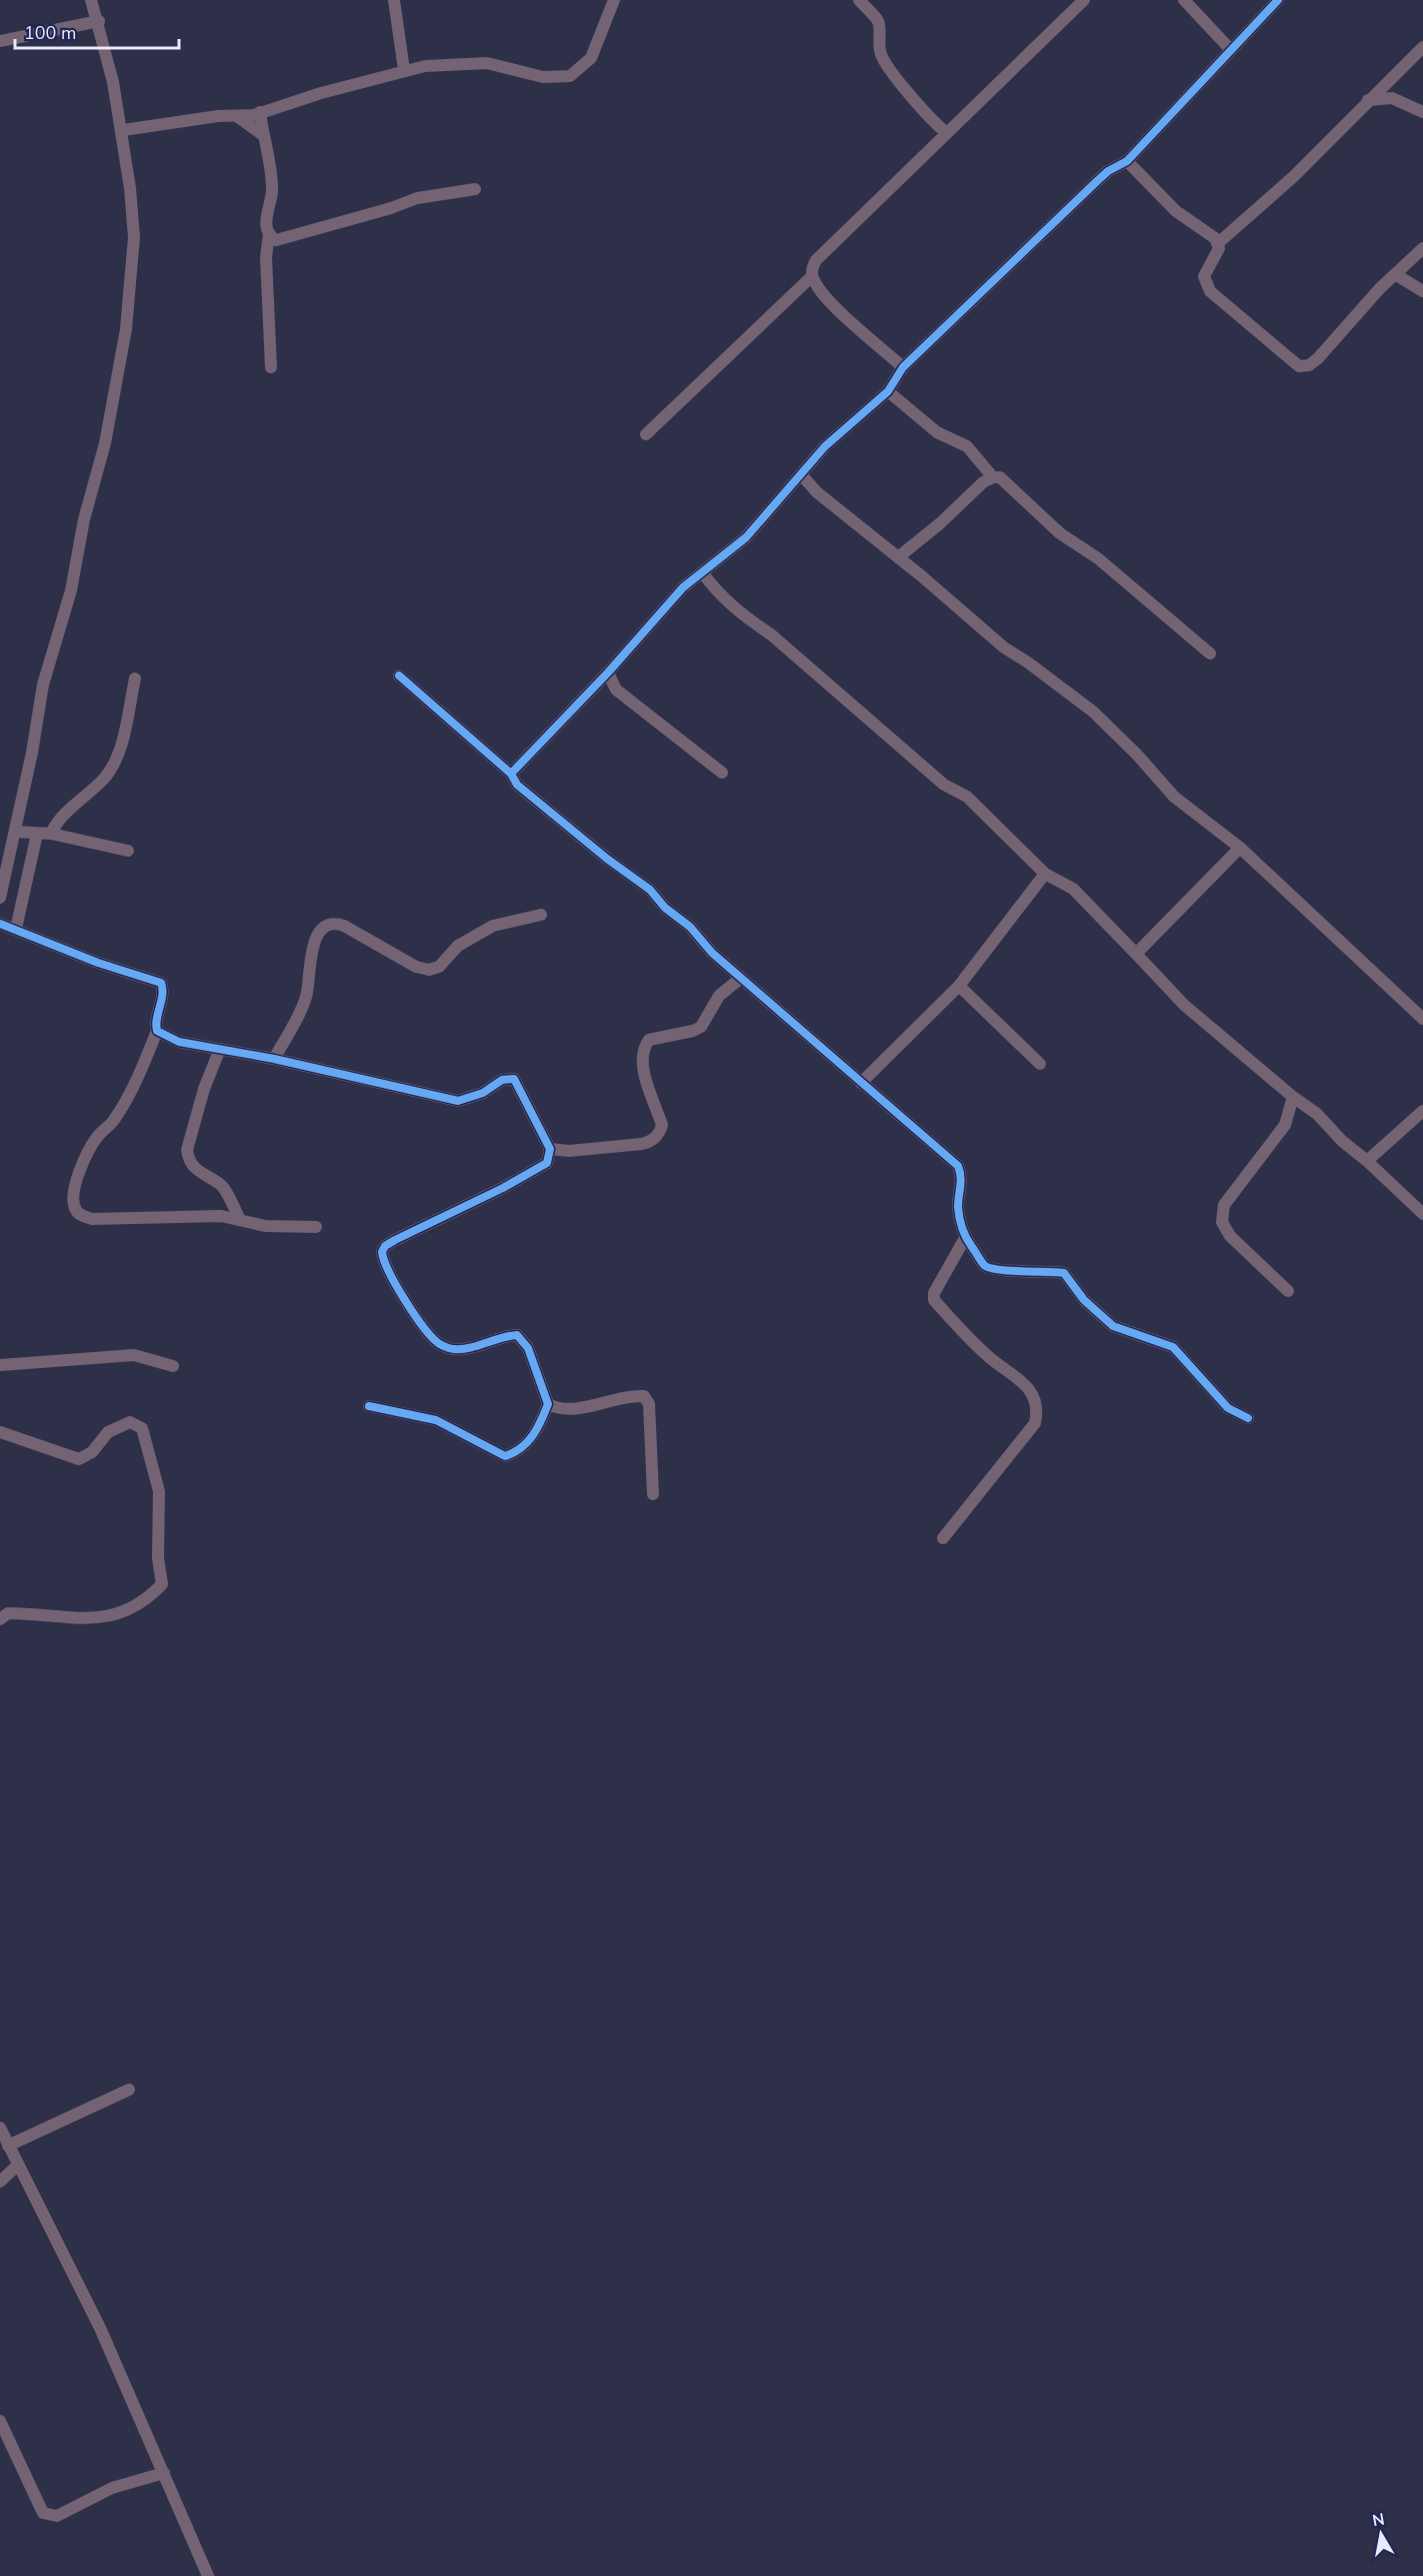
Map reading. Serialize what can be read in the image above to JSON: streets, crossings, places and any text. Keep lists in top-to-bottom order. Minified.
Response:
{"scale_bar":"100 m","north":"top"}
